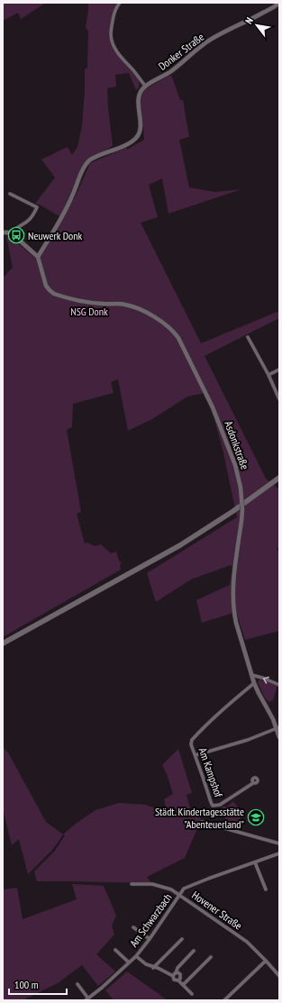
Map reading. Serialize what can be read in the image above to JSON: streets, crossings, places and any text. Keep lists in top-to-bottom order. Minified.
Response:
{"streets":{"street":["Donker Straße","Asdonkstraße","Am Kampshof","Hovener Straße","Am Schwarzbach"]},"crossings":[["Asdonkstraße","Am Kampshof"],["Hovener Straße","Am Schwarzbach"]],"parks":["NSG Donk"],"places":{"bus stop":["Neuwerk Donk"],"school or university":["Städt. Kindertagesstätte \"Abenteuerland\""]},"scale_bar":"100 m","north":"top left"}
